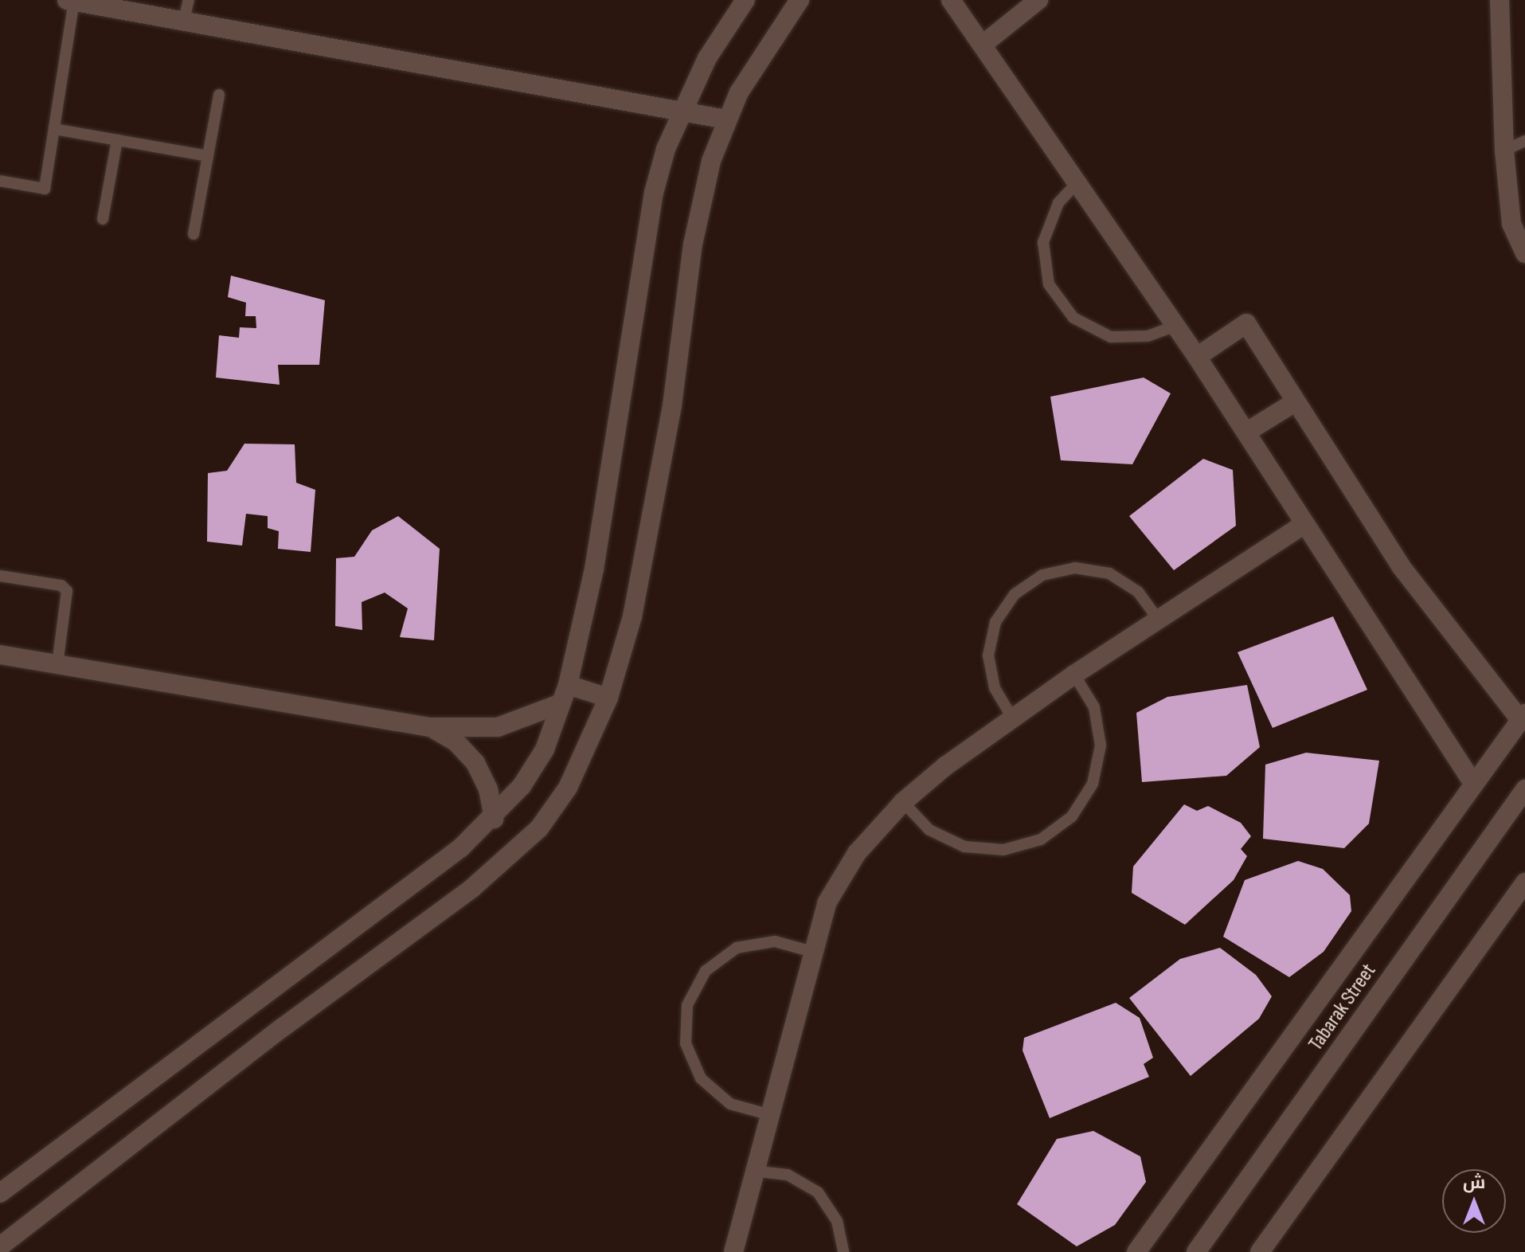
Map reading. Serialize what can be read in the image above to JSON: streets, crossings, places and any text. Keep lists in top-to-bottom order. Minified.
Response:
{"streets":{"street":["Tabarak Street"]},"north":"top"}
